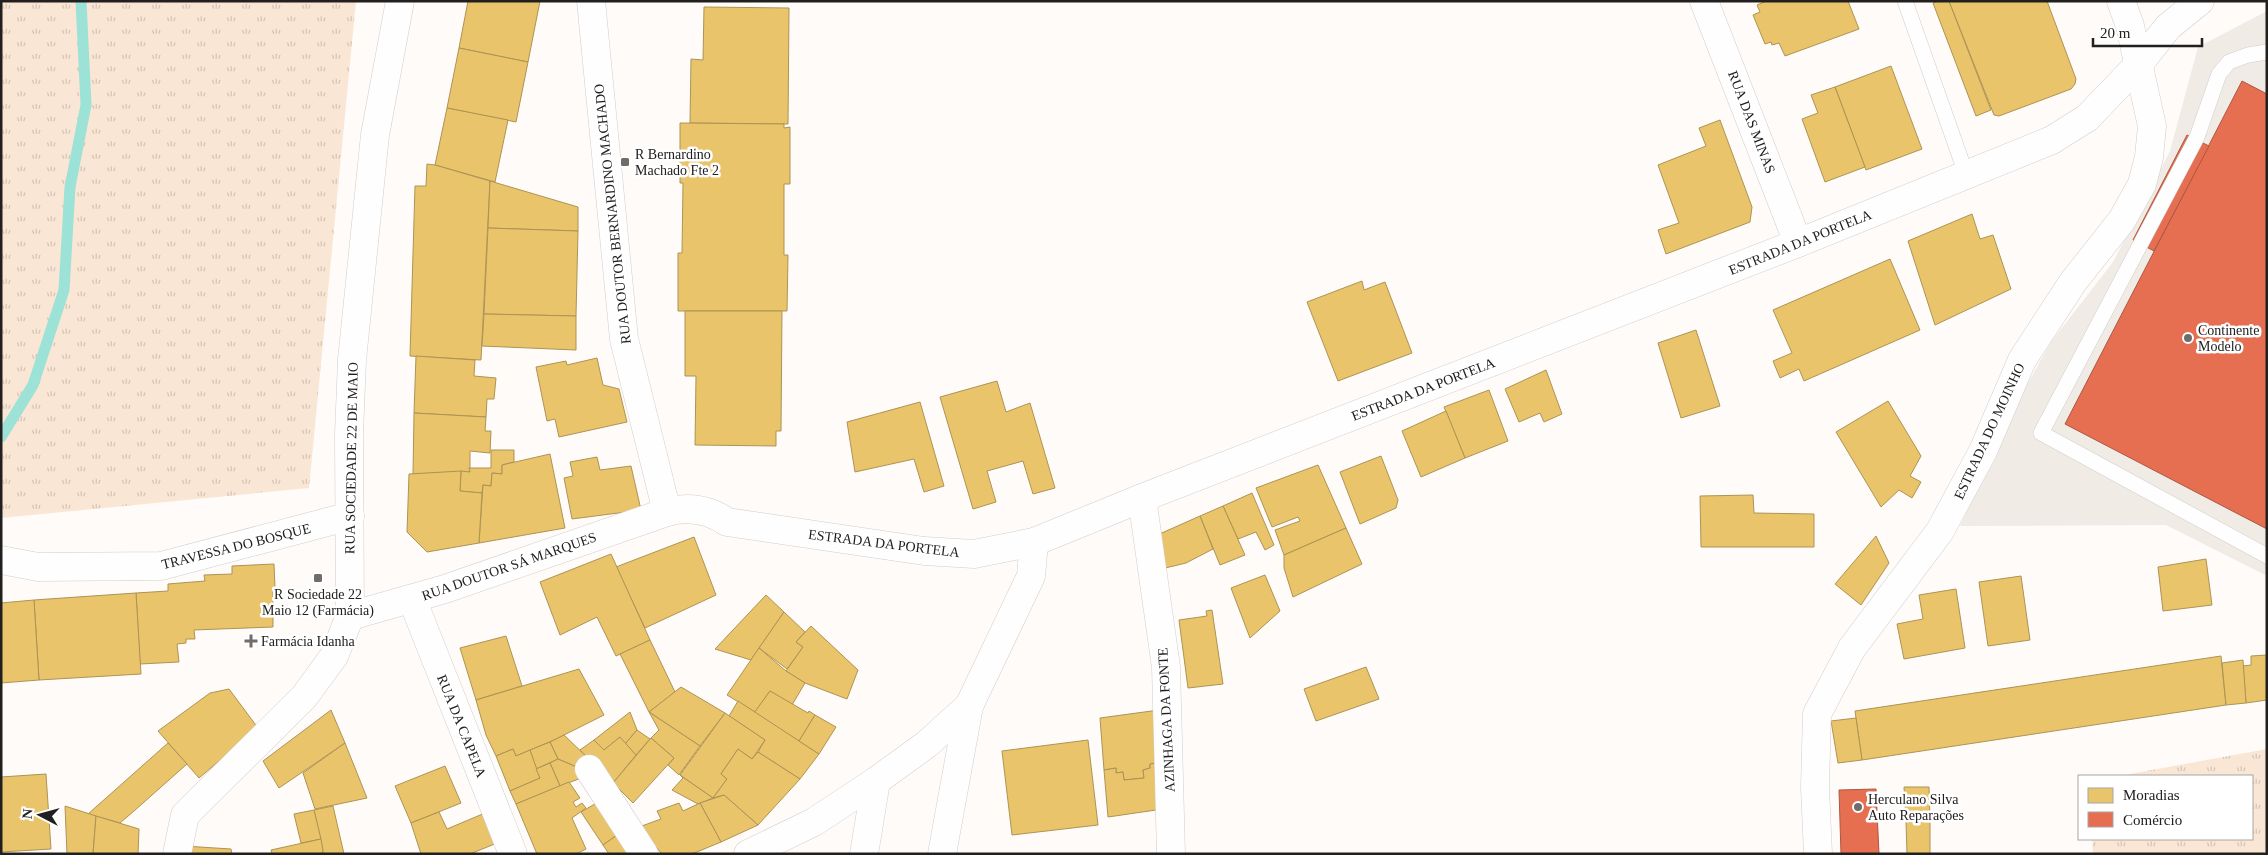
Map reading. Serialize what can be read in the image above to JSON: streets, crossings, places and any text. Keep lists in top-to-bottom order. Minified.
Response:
{"streets":{"street":["RUA DAS MINAS","RUA DOUTOR BERNARDINO MACHADO","ESTRADA DA PORTELA","ESTRADA DO MOINHO","RUA SOCIEDADE 22 DE MAIO","TRAVESSA DO BOSQUE","RUA DOUTOR SÁ MARQUES","AZINHAGA DA FONTE","RUA DA CAPELA"]},"crossings":[["RUA DAS MINAS","ESTRADA DA PORTELA"],["RUA DOUTOR BERNARDINO MACHADO","ESTRADA DA PORTELA"],["RUA DOUTOR BERNARDINO MACHADO","RUA DOUTOR SÁ MARQUES"],["ESTRADA DA PORTELA","ESTRADA DO MOINHO"],["ESTRADA DA PORTELA","RUA DOUTOR SÁ MARQUES"],["ESTRADA DA PORTELA","AZINHAGA DA FONTE"],["RUA SOCIEDADE 22 DE MAIO","TRAVESSA DO BOSQUE"],["RUA SOCIEDADE 22 DE MAIO","RUA DOUTOR SÁ MARQUES"],["RUA DOUTOR SÁ MARQUES","RUA DA CAPELA"]],"places":{"transit":["R Bernardino Machado Fte 2","R Sociedade 22 Maio 12 (Farmácia)"],"other":["Continente Modelo","Herculano Silva Auto Reparações"],"health":["Farmácia Idanha"]},"legend":["Moradias","Comércio"],"scale_bar":"20 m","north":"left"}
